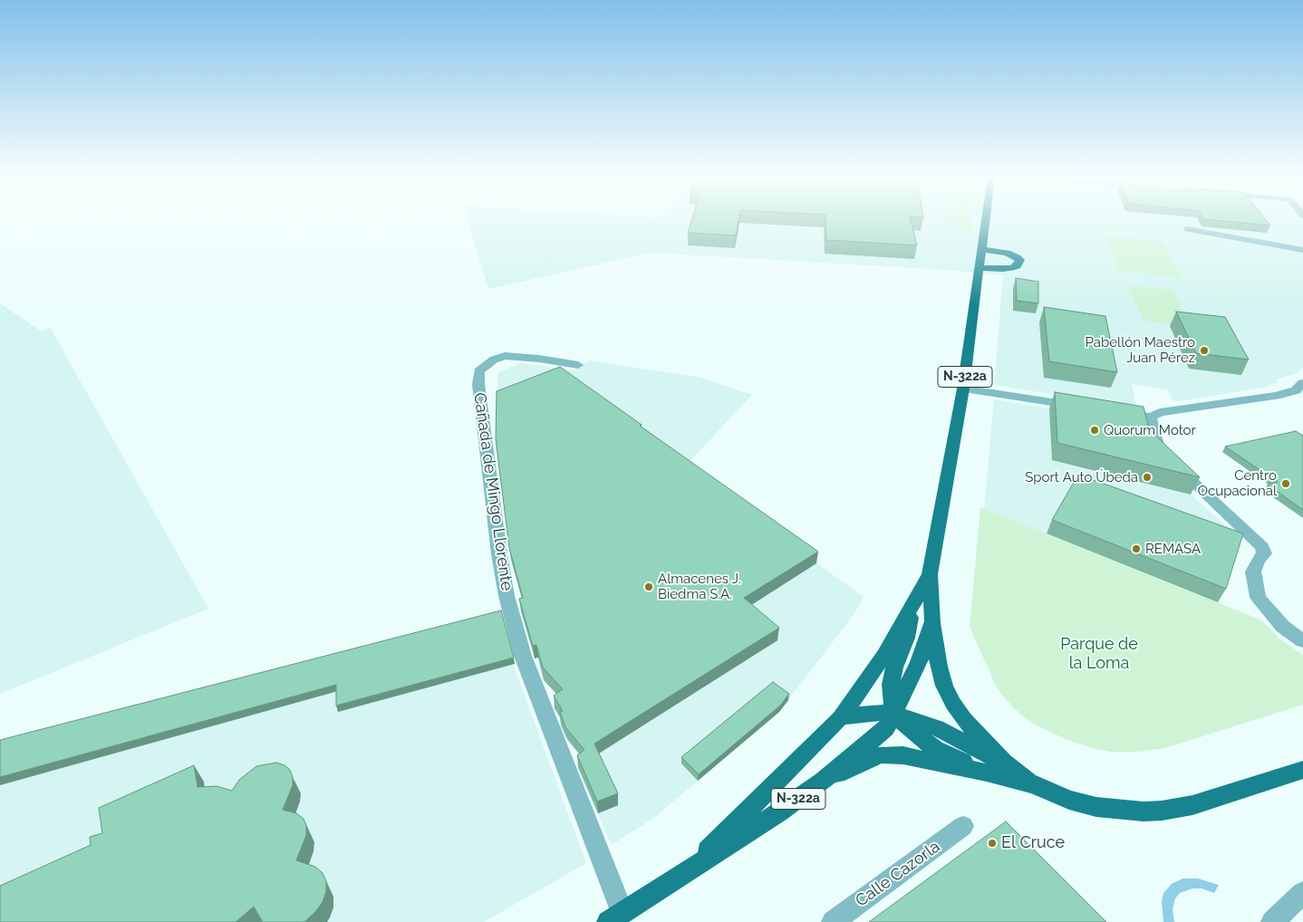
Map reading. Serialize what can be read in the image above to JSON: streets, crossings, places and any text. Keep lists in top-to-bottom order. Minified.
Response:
{"streets":{"main road":["N-322a"],"street":["Cañada de Mingo Llorente","Calle Cazorla"]},"crossings":[["N-322a","Cañada de Mingo Llorente"]],"parks":["Parque de la Loma"],"places":["Pabellón Maestro Juan Pérez","Quorum Motor","Sport Auto Úbeda","Centro Ocupacional","REMASA","Almacenes J. Biedma S.A.","El Cruce"]}
